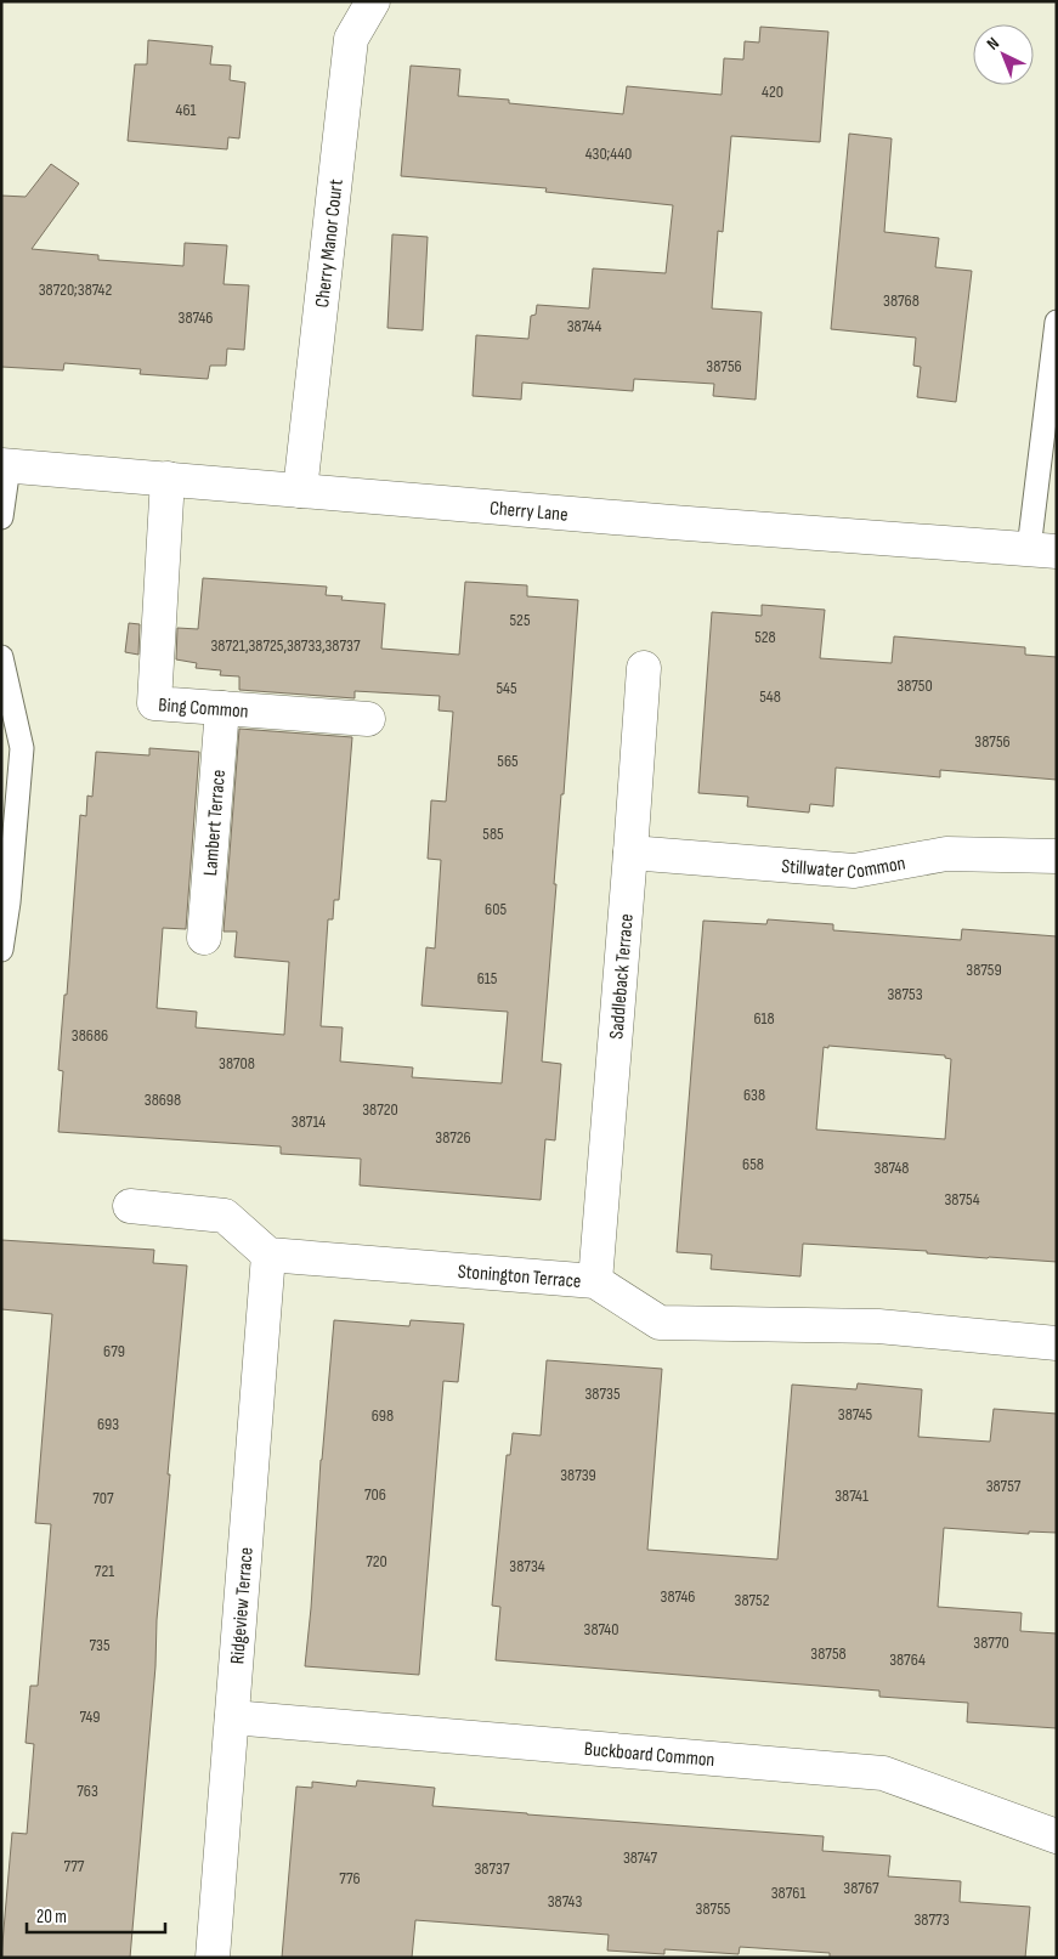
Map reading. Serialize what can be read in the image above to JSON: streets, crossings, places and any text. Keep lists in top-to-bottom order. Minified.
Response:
{"streets":{"street":["Cherry Manor Court","Cherry Lane","Bing Common","Lambert Terrace","Stillwater Common","Saddleback Terrace","Stonington Terrace","Ridgeview Terrace","Buckboard Common"]},"crossings":[["Cherry Manor Court","Cherry Lane"],["Cherry Lane","Bing Common"],["Bing Common","Lambert Terrace"],["Stillwater Common","Saddleback Terrace"],["Saddleback Terrace","Stonington Terrace"],["Stonington Terrace","Ridgeview Terrace"],["Ridgeview Terrace","Buckboard Common"]],"house_numbers":["420","461","430;440","38720;38742","38768","38746","38744","38756","525","528","38721,38725,38733,38737","38750","545","548","38756","565","585","605","38759","615","38753","618","38686","38708","638","38698","38720","38714","38726","658","38748","38754","679","38735","38745","698","693","38739","38757","706","38741","707","720","38734","721","38746","38752","38740","38770","735","38758","38764","749","763","38747","777","38737","776","38767","38761","38743","38755","38773"],"scale_bar":"20 m","north":"top left"}
